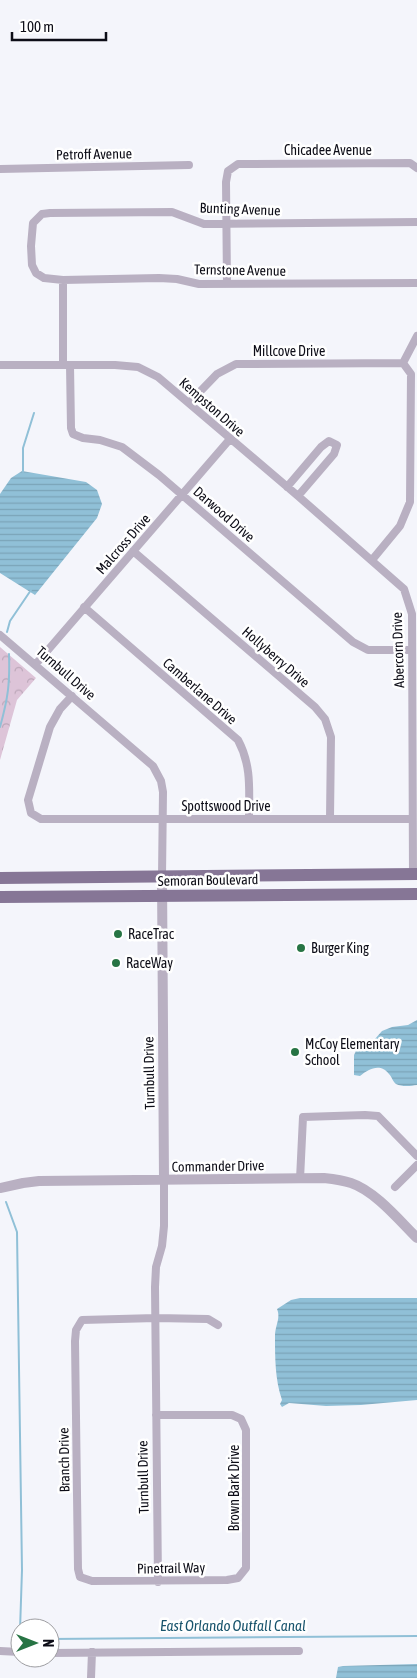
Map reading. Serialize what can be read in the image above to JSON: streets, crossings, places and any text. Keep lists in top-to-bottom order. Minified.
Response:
{"streets":{"main road":["Semoran Boulevard"],"street":["Chicadee Avenue","Petroff Avenue","Bunting Avenue","Ternstone Avenue","Millcove Drive","Kempston Drive","Darwood Drive","Malcross Drive","Abercorn Drive","Hollyberry Drive","Turnbull Drive","Camberlane Drive","Spottswood Drive","Commander Drive","Branch Drive","Brown Bark Drive","Pinetrail Way"]},"crossings":[["Chicadee Avenue","Bunting Avenue"],["Bunting Avenue","Ternstone Avenue"],["Ternstone Avenue","Darwood Drive"],["Millcove Drive","Kempston Drive"],["Kempston Drive","Darwood Drive"],["Kempston Drive","Malcross Drive"],["Kempston Drive","Abercorn Drive"],["Darwood Drive","Malcross Drive"],["Darwood Drive","Abercorn Drive"],["Malcross Drive","Hollyberry Drive"],["Malcross Drive","Turnbull Drive"],["Malcross Drive","Camberlane Drive"],["Abercorn Drive","Spottswood Drive"],["Abercorn Drive","Semoran Boulevard"],["Hollyberry Drive","Spottswood Drive"],["Turnbull Drive","Spottswood Drive"],["Turnbull Drive","Semoran Boulevard"],["Turnbull Drive","Commander Drive"],["Turnbull Drive","Branch Drive"],["Turnbull Drive","Brown Bark Drive"],["Turnbull Drive","Pinetrail Way"],["Camberlane Drive","Spottswood Drive"],["Branch Drive","Pinetrail Way"],["Brown Bark Drive","Pinetrail Way"]],"water":["East Orlando Outfall Canal"],"places":["RaceTrac","Burger King","RaceWay","McCoy Elementary School"],"scale_bar":"100 m","north":"right"}
